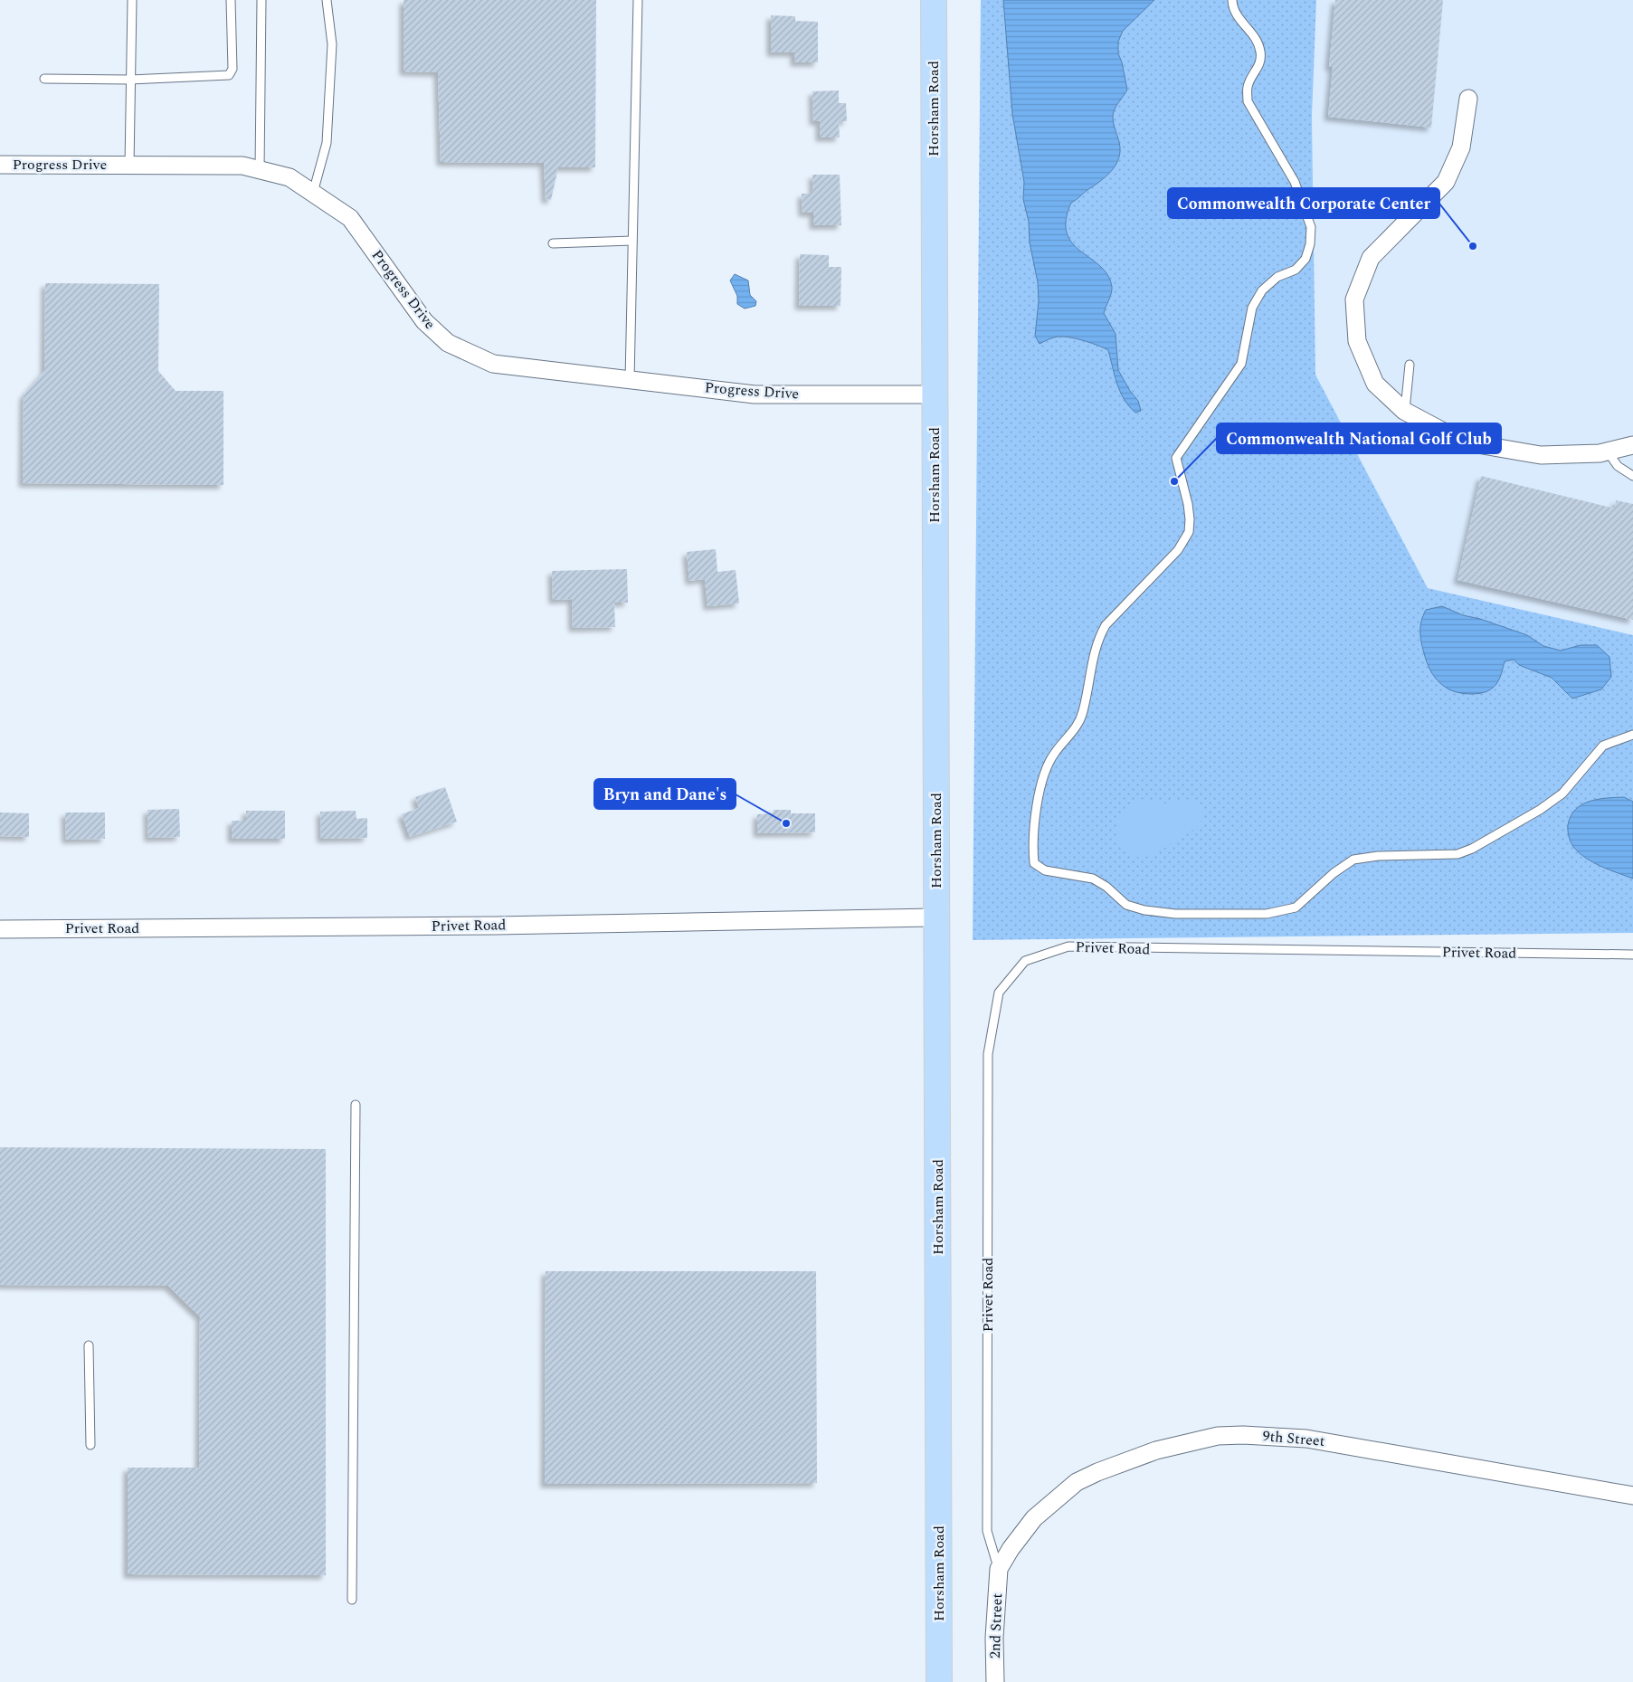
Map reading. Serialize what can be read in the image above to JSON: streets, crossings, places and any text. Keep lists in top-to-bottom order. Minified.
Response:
{"streets":{"main road":["Horsham Road"],"street":["Progress Drive","Privet Road","9th Street","2nd Street"]},"crossings":[["Horsham Road","Progress Drive"],["Horsham Road","Privet Road"],["Privet Road","9th Street"],["Privet Road","2nd Street"],["9th Street","2nd Street"]],"places":["Commonwealth Corporate Center","Commonwealth National Golf Club","Bryn and Dane's"]}
